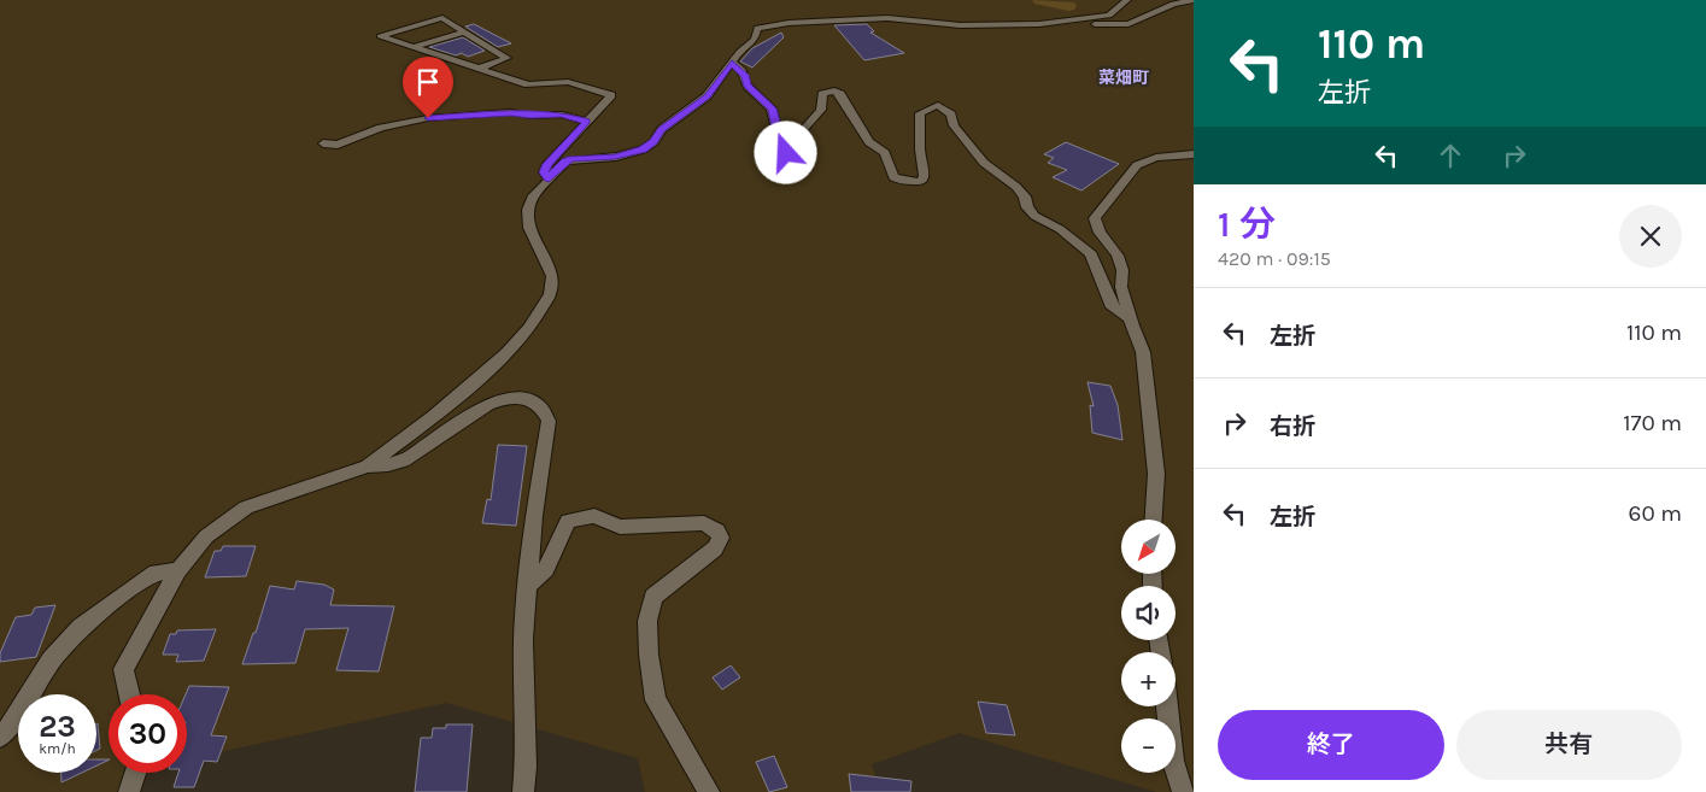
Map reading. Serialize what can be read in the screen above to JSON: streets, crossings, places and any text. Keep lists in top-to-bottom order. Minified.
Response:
{"districts":["菜畑町"],"north":"bottom left","page":{"turn":["110 m","左折"],"heading":["1 分","420 m · 09:15"],"list":[{"name":"左折","value":"110 m"},{"name":"右折","value":"170 m"},{"name":"左折","value":"60 m"}],"map_buttons":["+","−"],"speed":"23 km/h","limit":"30","buttons":["終了","共有"]}}
